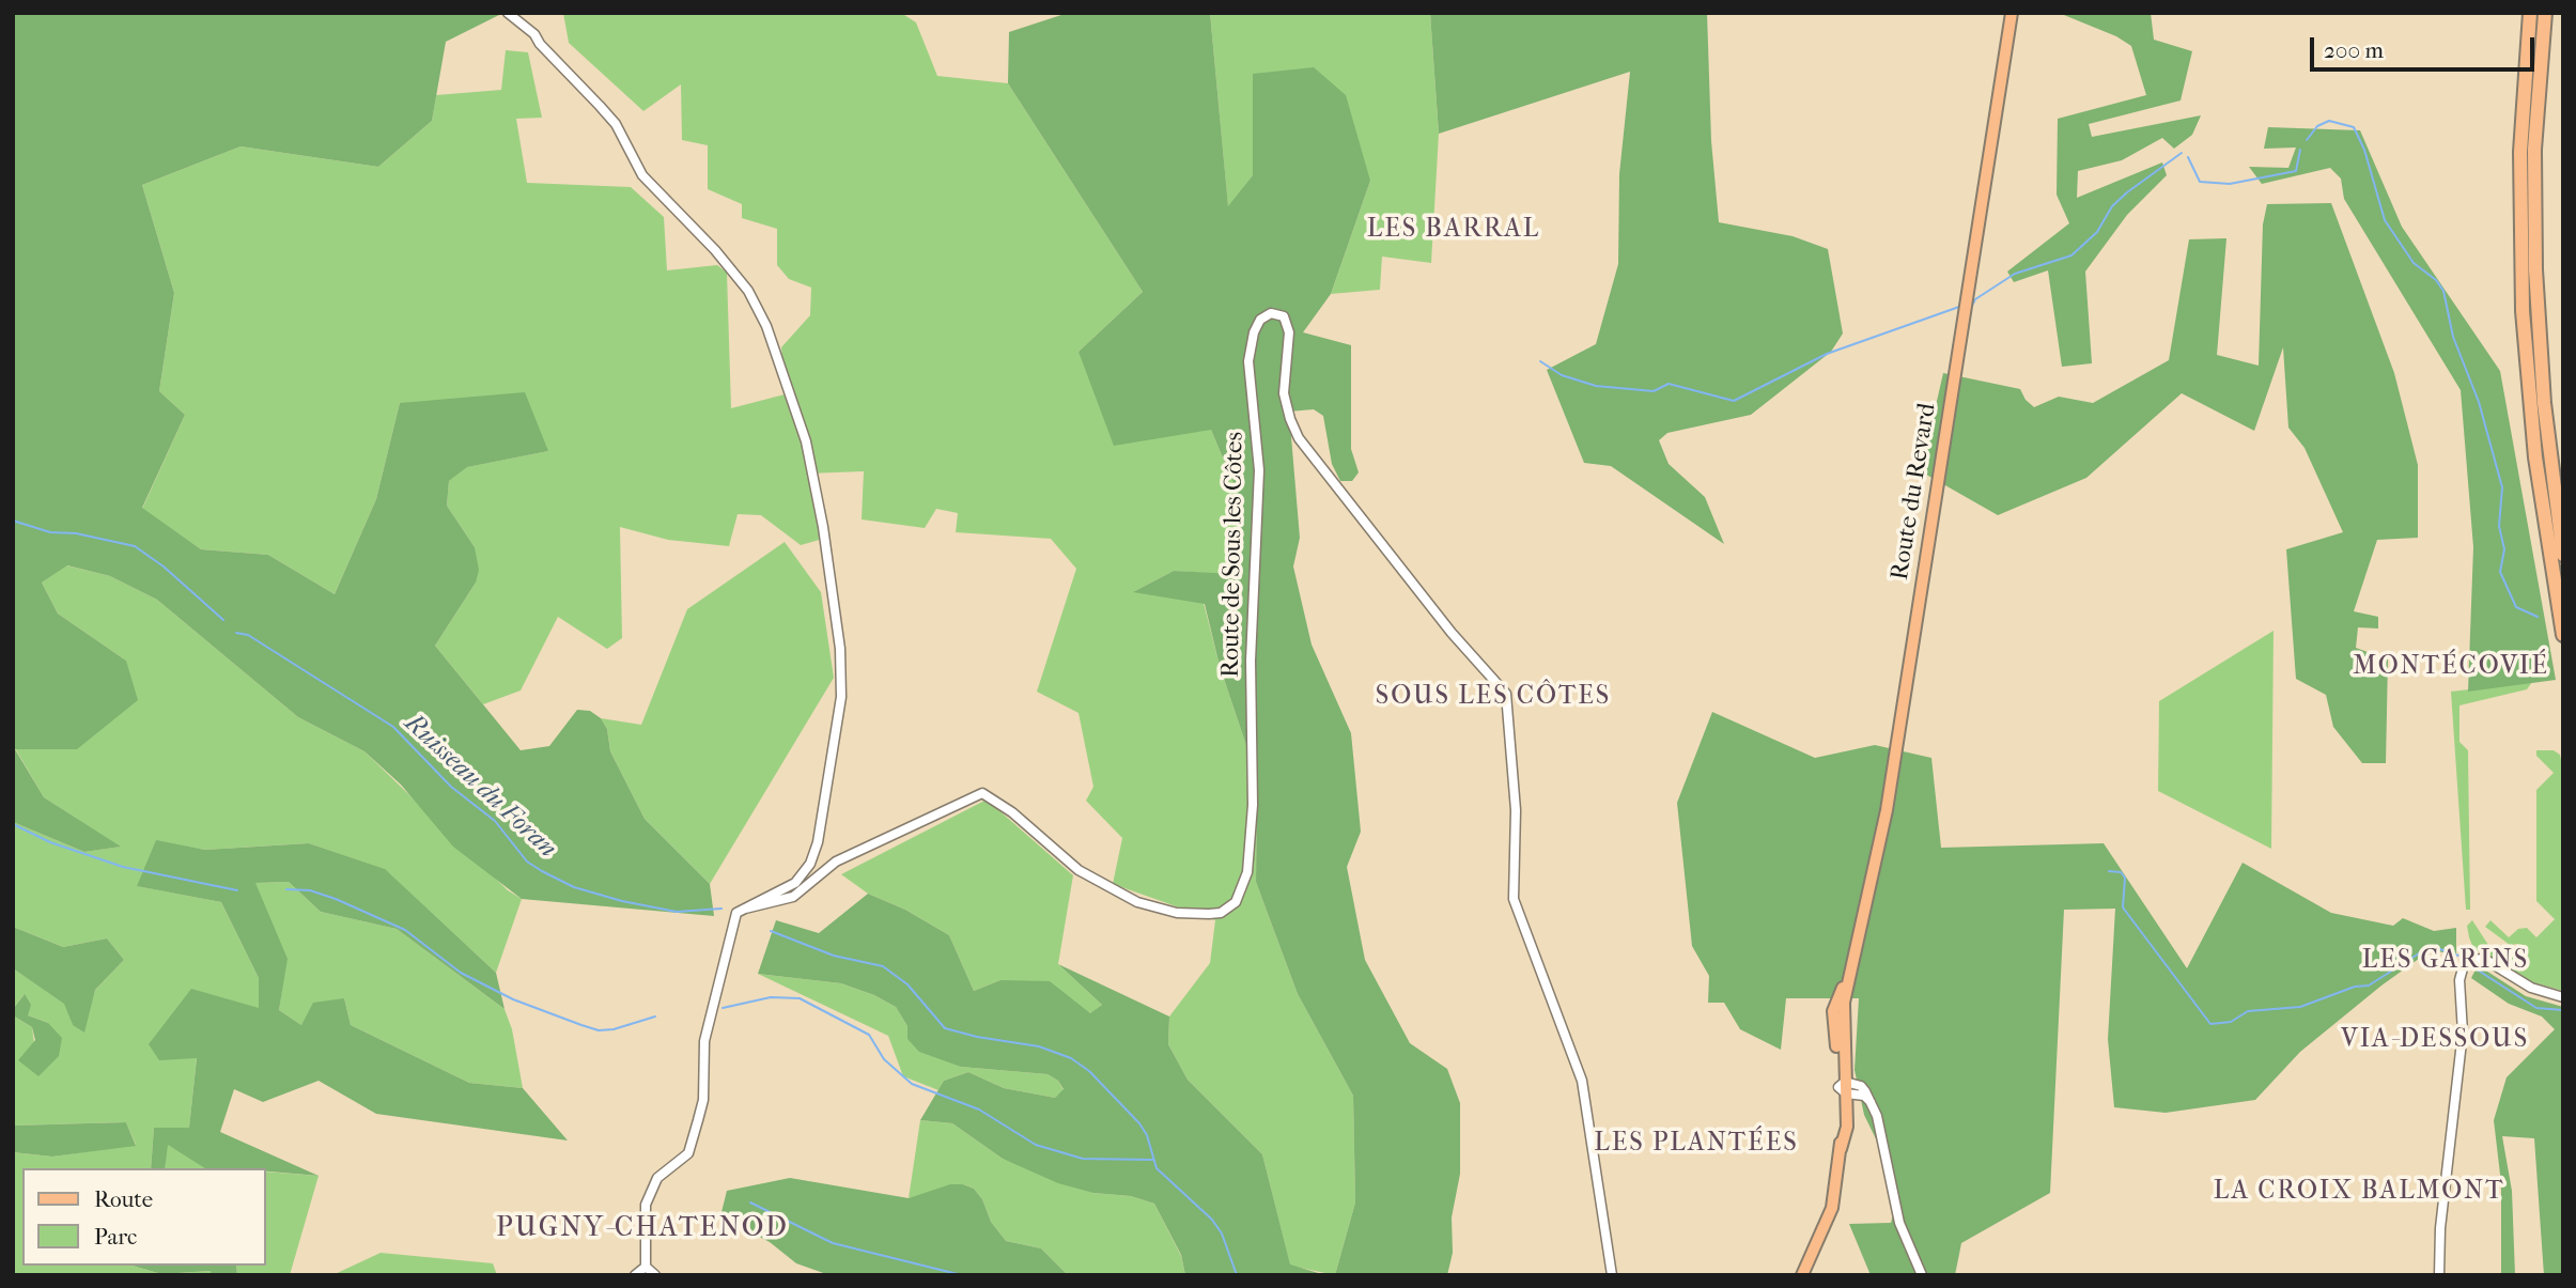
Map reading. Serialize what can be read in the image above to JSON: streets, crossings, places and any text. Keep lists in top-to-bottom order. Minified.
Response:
{"streets":{"main road":["Route du Revard"],"street":["Route de Sous les Côtes"]},"districts":["LES BARRAL","MONTÉCOVIÉ","SOUS LES CÔTES","LES GARINS","VIA-DESSOUS","LES PLANTÉES","LA CROIX BALMONT","PUGNY-CHATENOD"],"water":["Ruisseau du Foran"],"legend":["Route","Parc"],"scale_bar":"200 m"}
